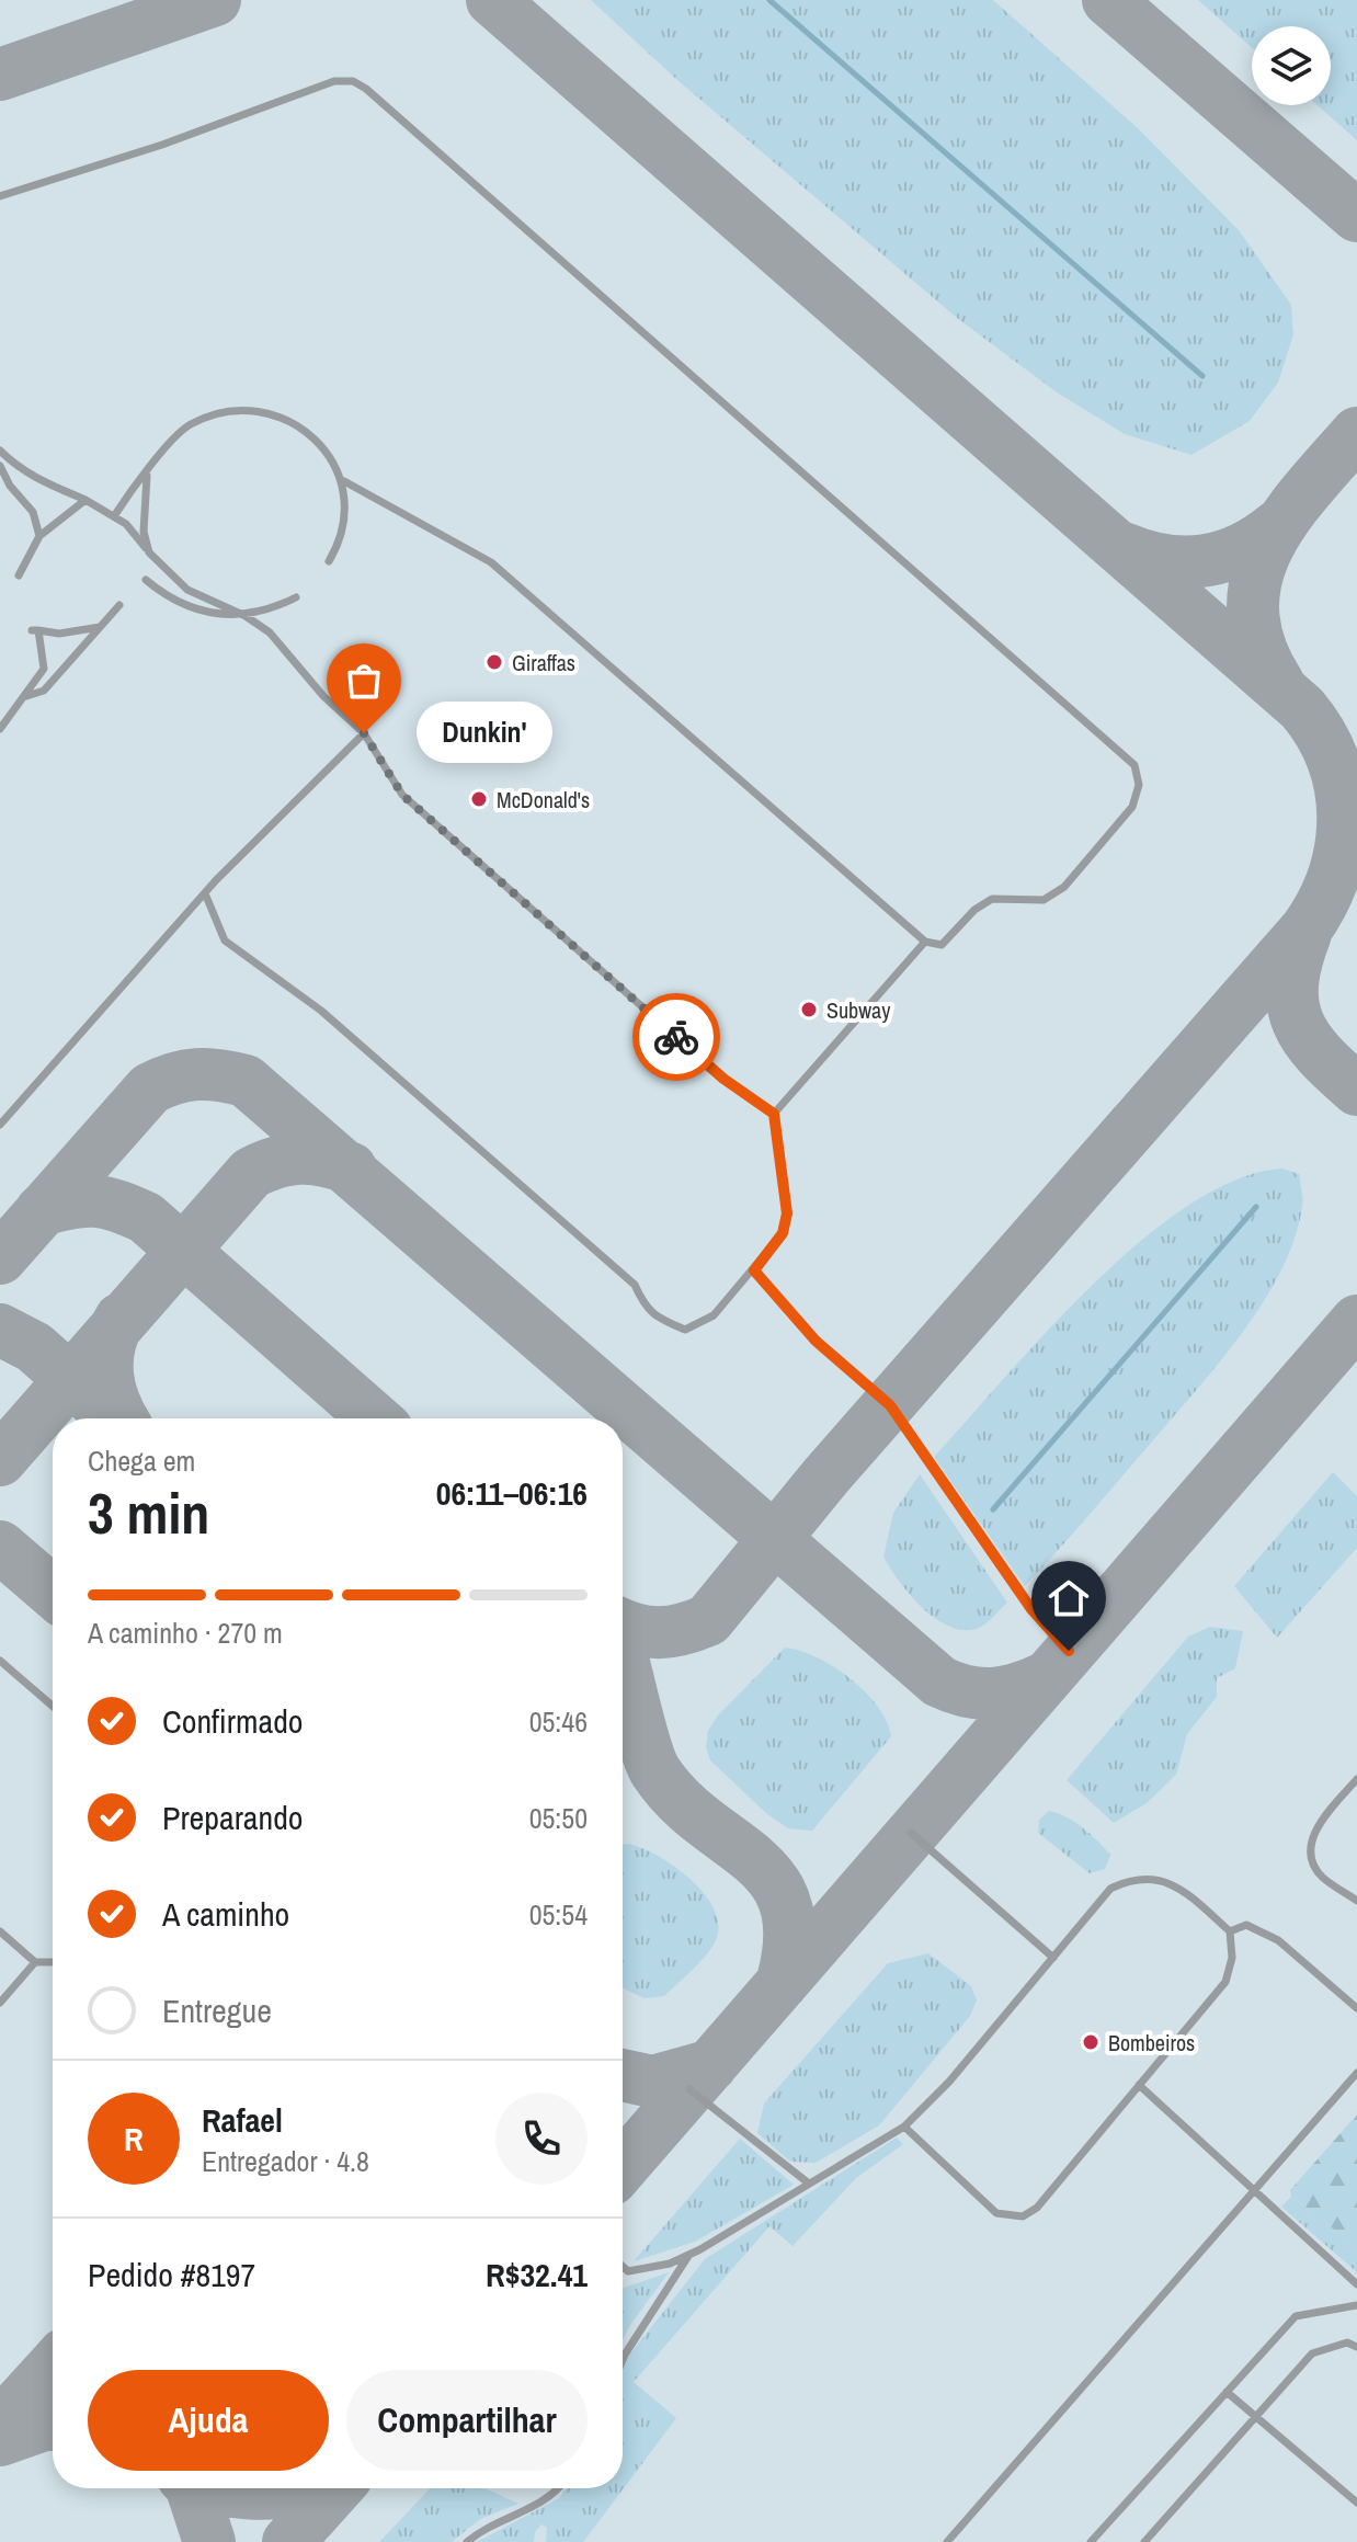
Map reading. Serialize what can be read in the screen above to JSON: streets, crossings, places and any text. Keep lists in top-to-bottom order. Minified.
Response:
{"places":["Giraffas","Dunkin'","McDonald's","Subway","Bombeiros"],"page":{"bubble":"Dunkin'","heading":["3 min","Chega em","06:11–06:16"],"panel":["Rafael","Entregador · 4.8","Pedido #8197","R$32.41"],"bar":"A caminho · 270 m","list":[["Confirmado","05:46"],["Preparando","05:50"],["A caminho","05:54"],"Entregue"],"round":"R","buttons":["Ajuda","Compartilhar"]}}
